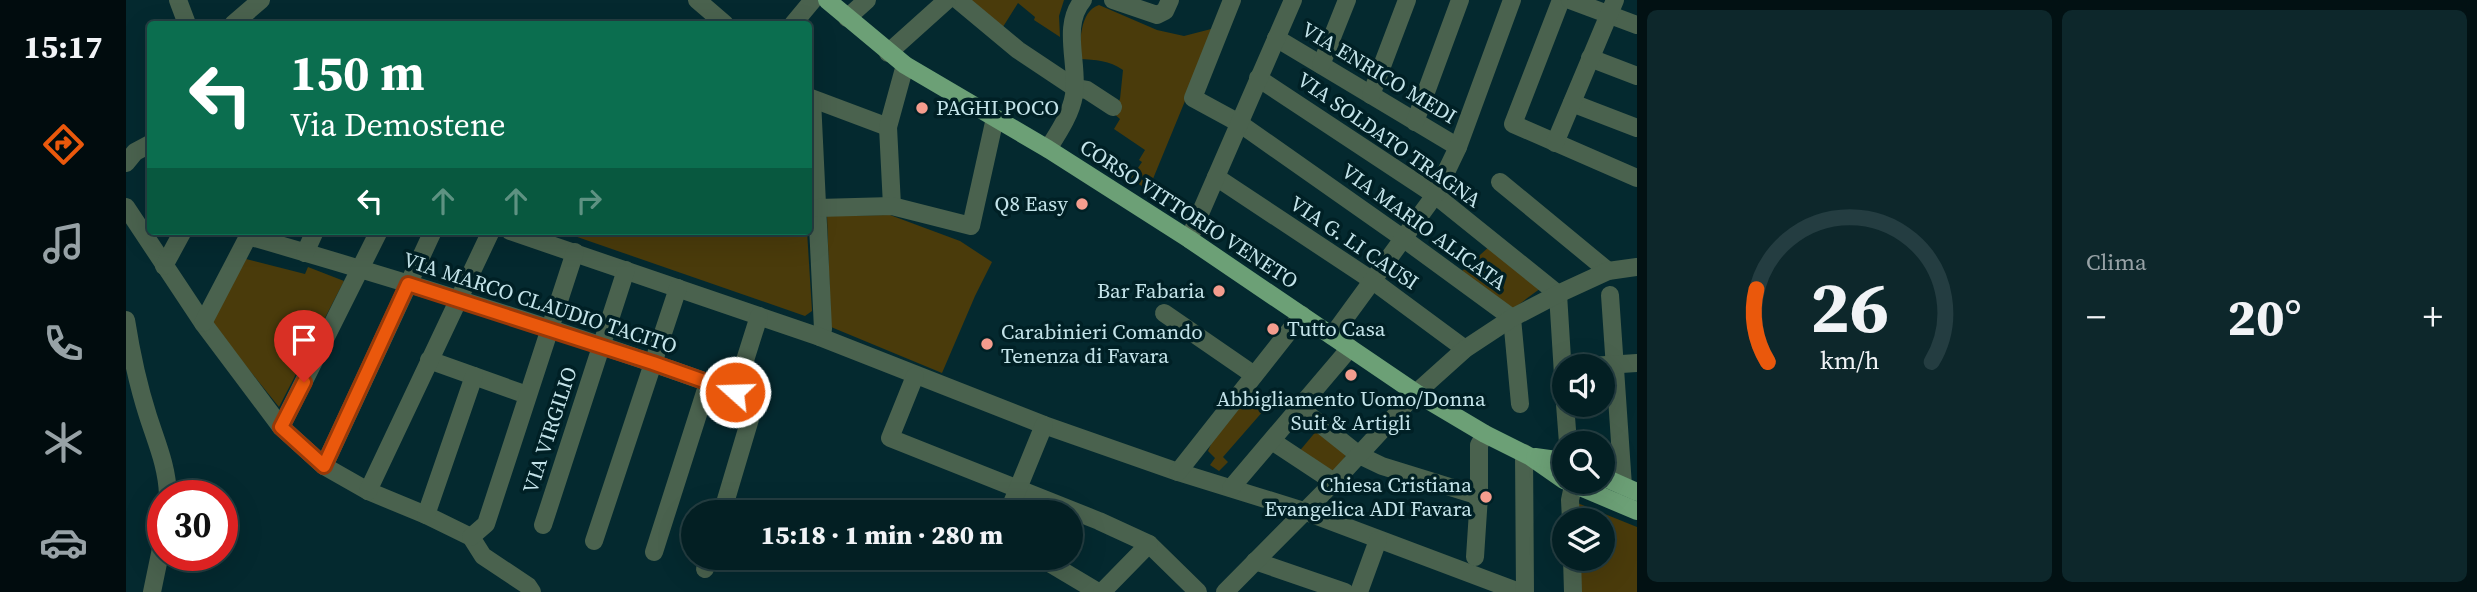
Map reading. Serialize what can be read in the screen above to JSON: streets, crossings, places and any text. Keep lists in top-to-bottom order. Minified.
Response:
{"streets":{"main road":["CORSO VITTORIO VENETO"],"street":["VIA ENRICO MEDI","VIA SOLDATO TRAGNA","VIA MARIO ALICATA","VIA G. LI CAUSI","VIA MARCO CLAUDIO TACITO","VIA VIRGILIO"]},"crossings":[["VIA MARCO CLAUDIO TACITO","VIA VIRGILIO"]],"places":["PAGHI POCO","Q8 Easy","Bar Fabaria","Tutto Casa","Carabinieri Comando Tenenza di Favara","Abbigliamento Uomo/Donna Suit & Artigli","Chiesa Cristiana Evangelica ADI Favara"],"page":{"tabs":"15:17","tile":"Clima","turn":["150 m","Via Demostene"],"heat":["−","20°","+"],"limit":"30","trip":"15:18 · 1 min · 280 m","gauge":["26","km/h"]}}
